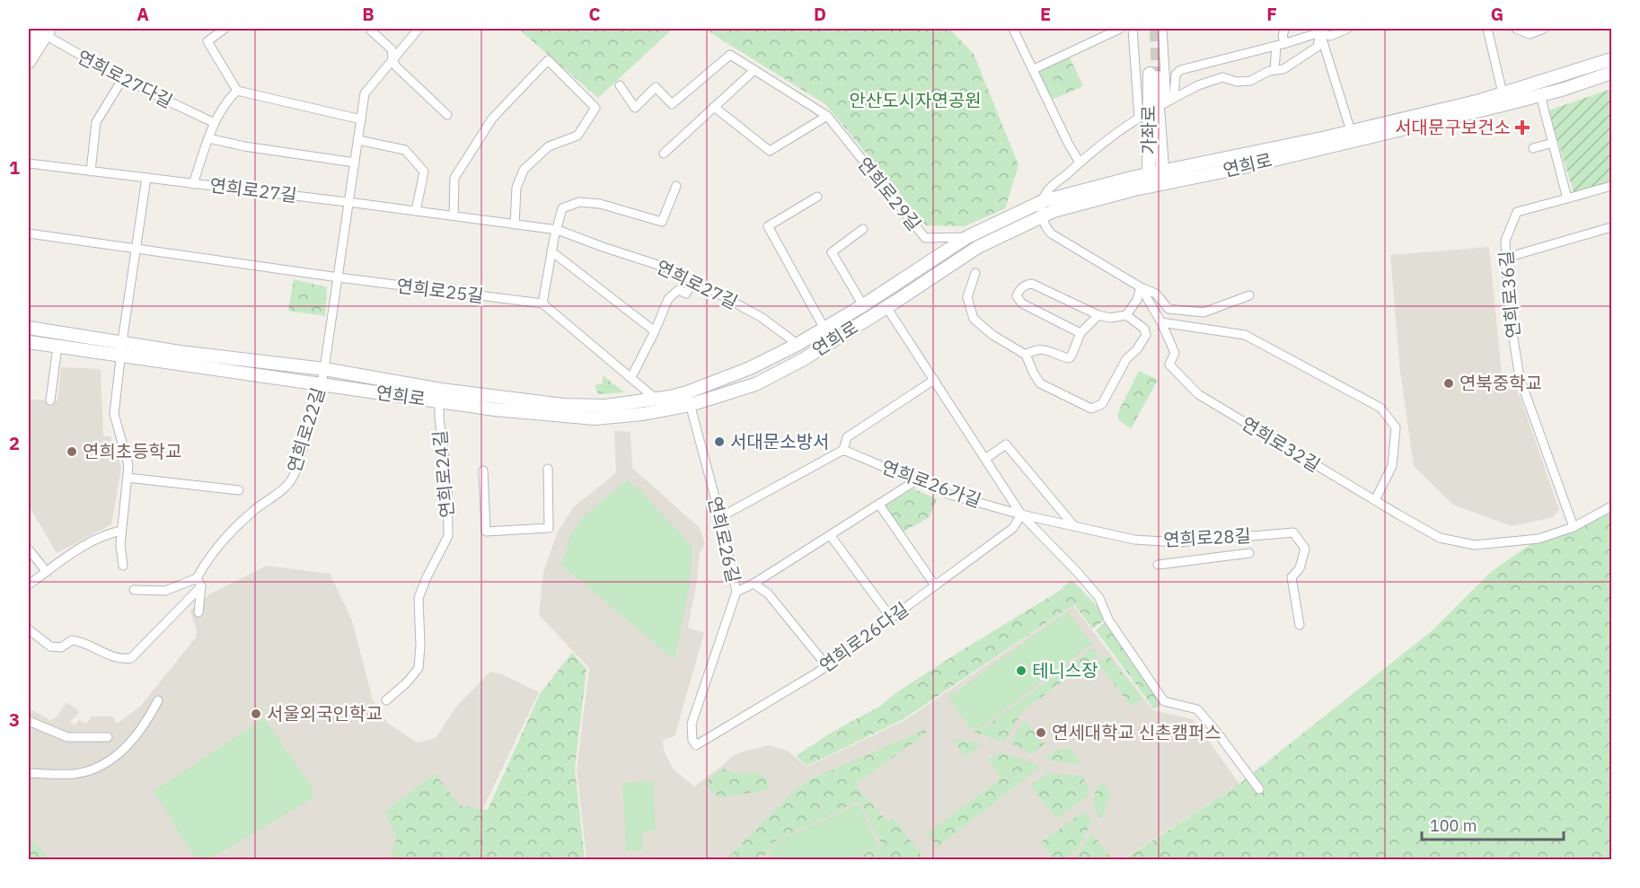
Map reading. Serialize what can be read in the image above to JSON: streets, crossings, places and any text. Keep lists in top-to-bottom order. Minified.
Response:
{"streets":{"main road":["가좌로","연희로"],"street":["연희로27다길","연희로27길","연희로29길","연희로25길","연희로36길","연희로22길","연희로32길","연희로24길","연희로26가길","연희로28길","연희로26길","연희로26다길"]},"crossings":[["가좌로","연희로"],["연희로","연희로27길"],["연희로","연희로29길"],["연희로","연희로22길"],["연희로","연희로32길"],["연희로","연희로24길"],["연희로","연희로26길"],["연희로36길","연희로32길"],["연희로26가길","연희로28길"],["연희로26가길","연희로26다길"],["연희로28길","연희로26다길"],["연희로26길","연희로26다길"]],"parks":["안산도시자연공원"],"places":{"health":["서대문구보건소"],"other":["연북중학교","서대문소방서","연희초등학교","테니스장","서울외국인학교","연세대학교 신촌캠퍼스"]},"scale_bar":"100 m","grid":{"columns":["A","B","C","D","E","F","G"],"rows":["1","2","3"]}}
